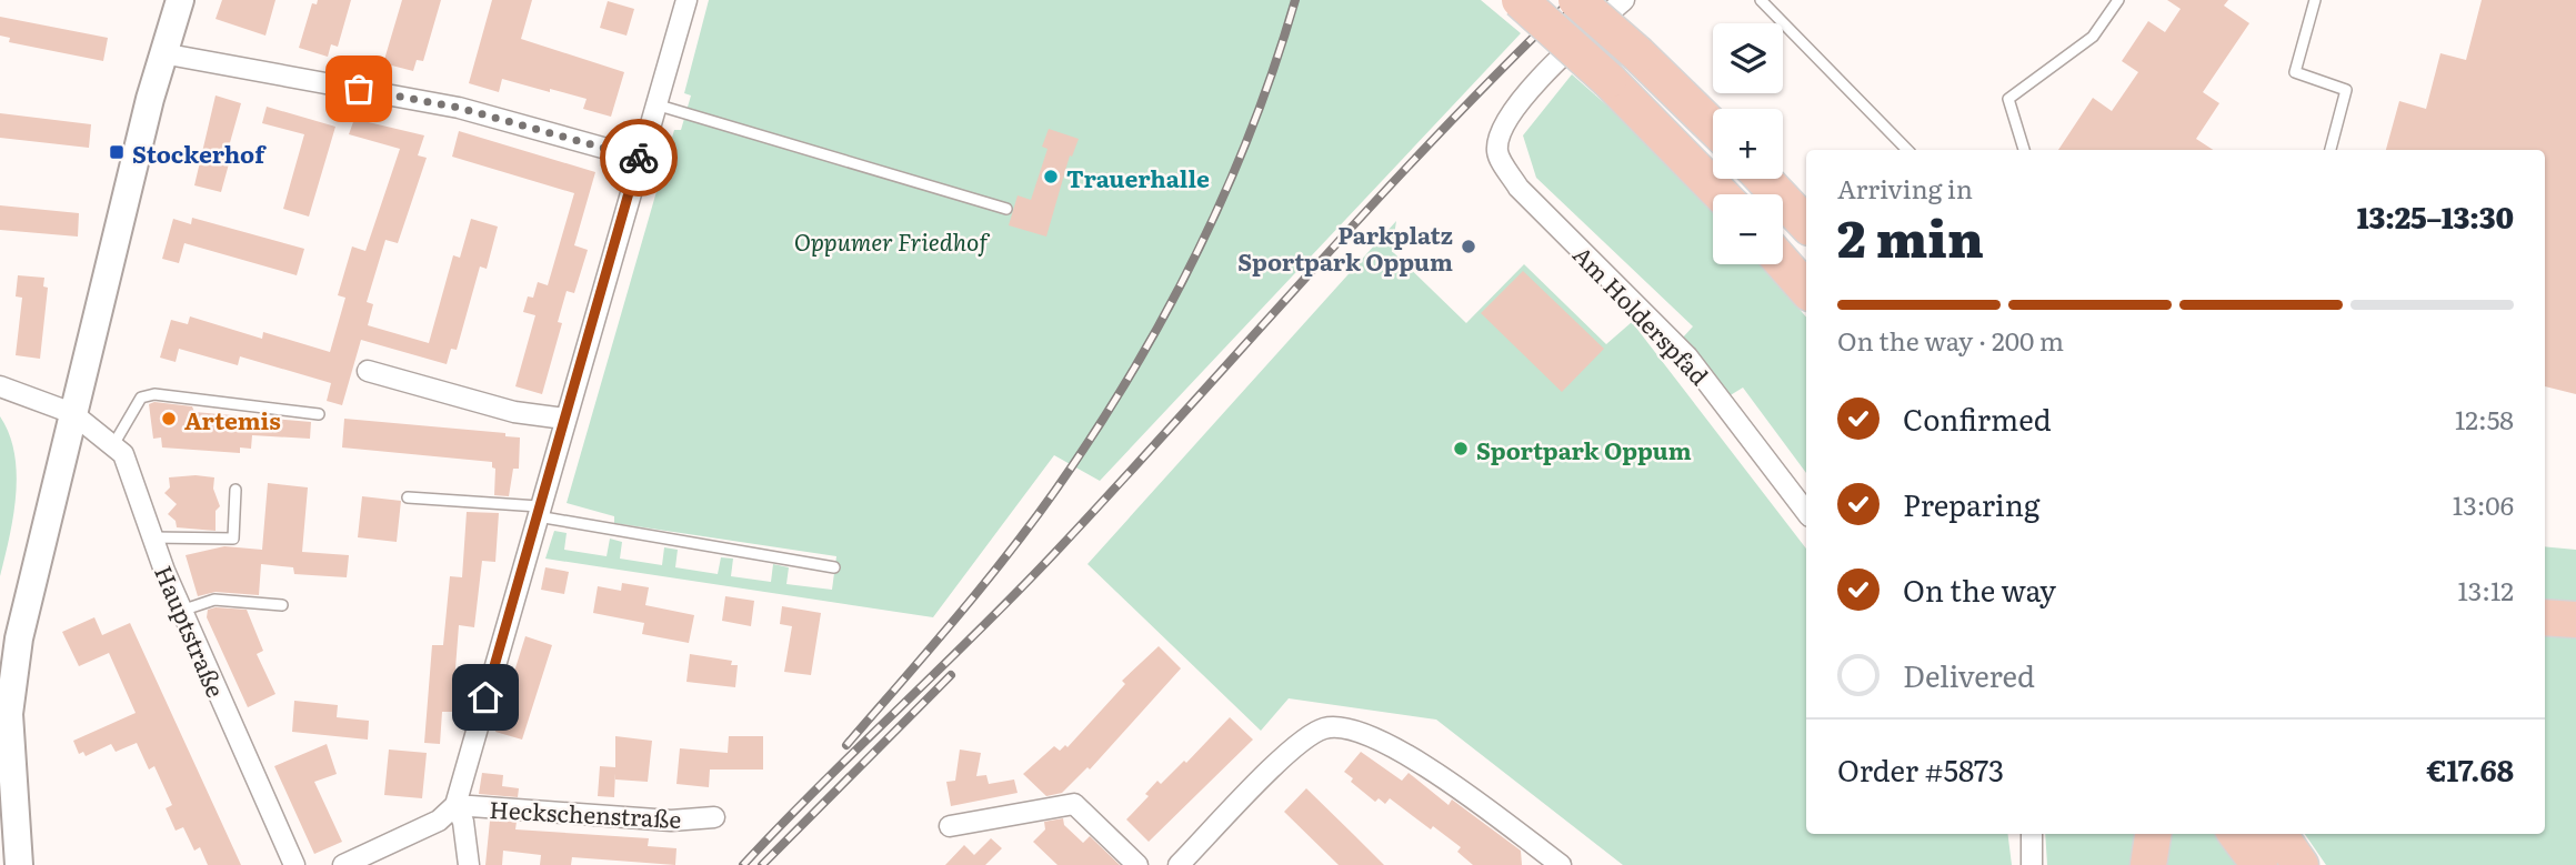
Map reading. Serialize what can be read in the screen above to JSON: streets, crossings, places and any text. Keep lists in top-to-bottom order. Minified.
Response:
{"streets":{"street":["Am Holderspfad","Hauptstraße","Heckschenstraße"]},"parks":["Oppumer Friedhof"],"places":{"transit":["Stockerhof"],"other":["Trauerhalle","Parkplatz Sportpark Oppum","Artemis","Sportpark Oppum"]},"page":{"map_buttons":["+","−"],"heading":["2 min","Arriving in","13:25–13:30"],"panel":["Order #5873","€17.68"],"bar":"On the way · 200 m","list":[["Confirmed","12:58"],["Preparing","13:06"],["On the way","13:12"],"Delivered"]}}
